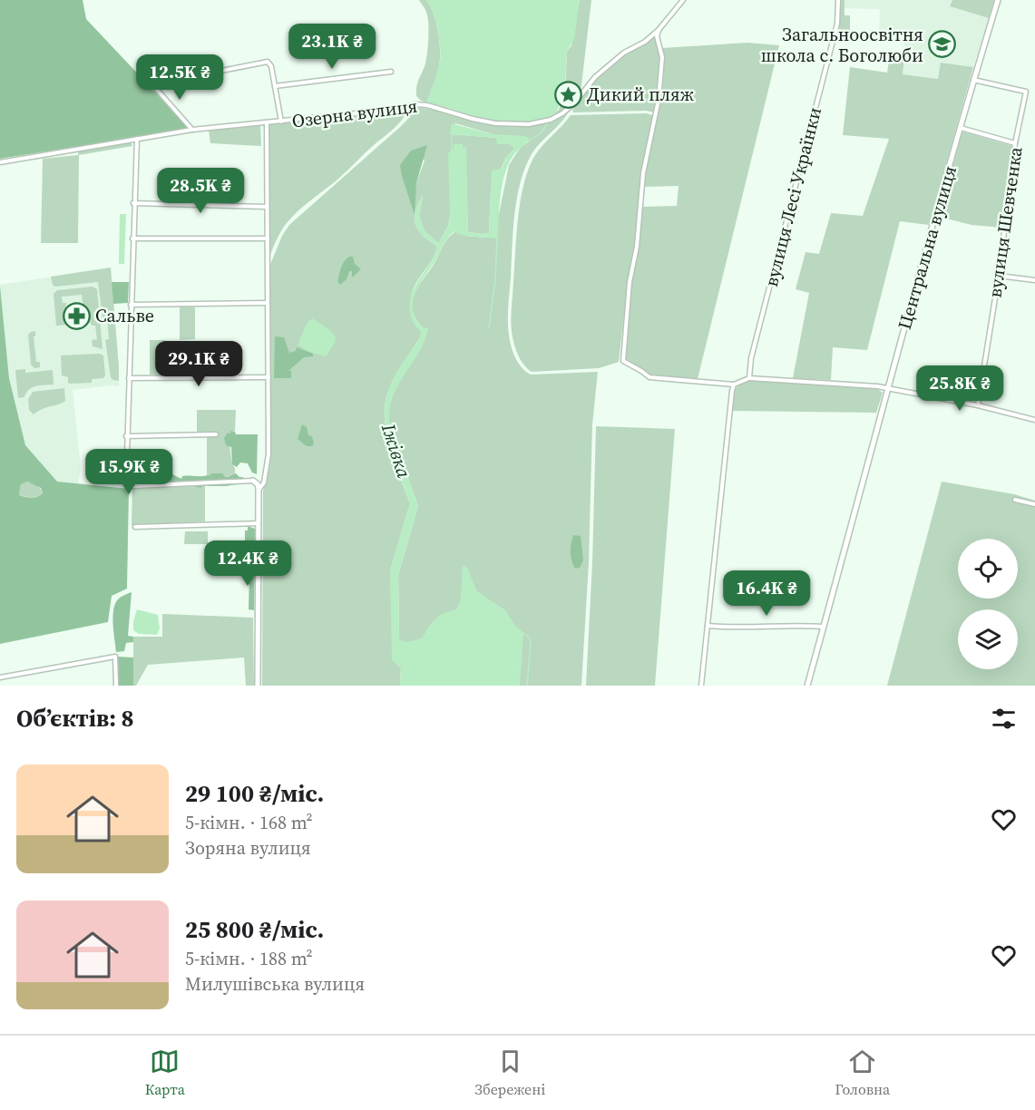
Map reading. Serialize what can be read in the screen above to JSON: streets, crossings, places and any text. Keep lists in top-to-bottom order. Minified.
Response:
{"streets":{"street":["Озерна вулиця","вулиця Лесі Українки","вулиця Шевченка","Центральна вулиця"]},"crossings":[["вулиця Шевченка","Центральна вулиця"]],"water":["Іжівка"],"places":{"school or university":["Загальноосвітня школа с. Боголюби"],"place":["Дикий пляж"],"pharmacy":["Сальве"]},"page":{"price":["23.1K ₴","12.5K ₴","28.5K ₴","29.1K ₴","25.8K ₴","15.9K ₴","12.4K ₴","16.4K ₴"],"heading":"Об’єктів: 8","list":[{"name":"29 100 ₴/міс.","note":"5-кімн. · 168 m² · Зоряна вулиця"},{"name":"25 800 ₴/міс.","note":"5-кімн. · 188 m² · Милушівська вулиця"}],"tabs":["Карта","Збережені","Головна"]}}
